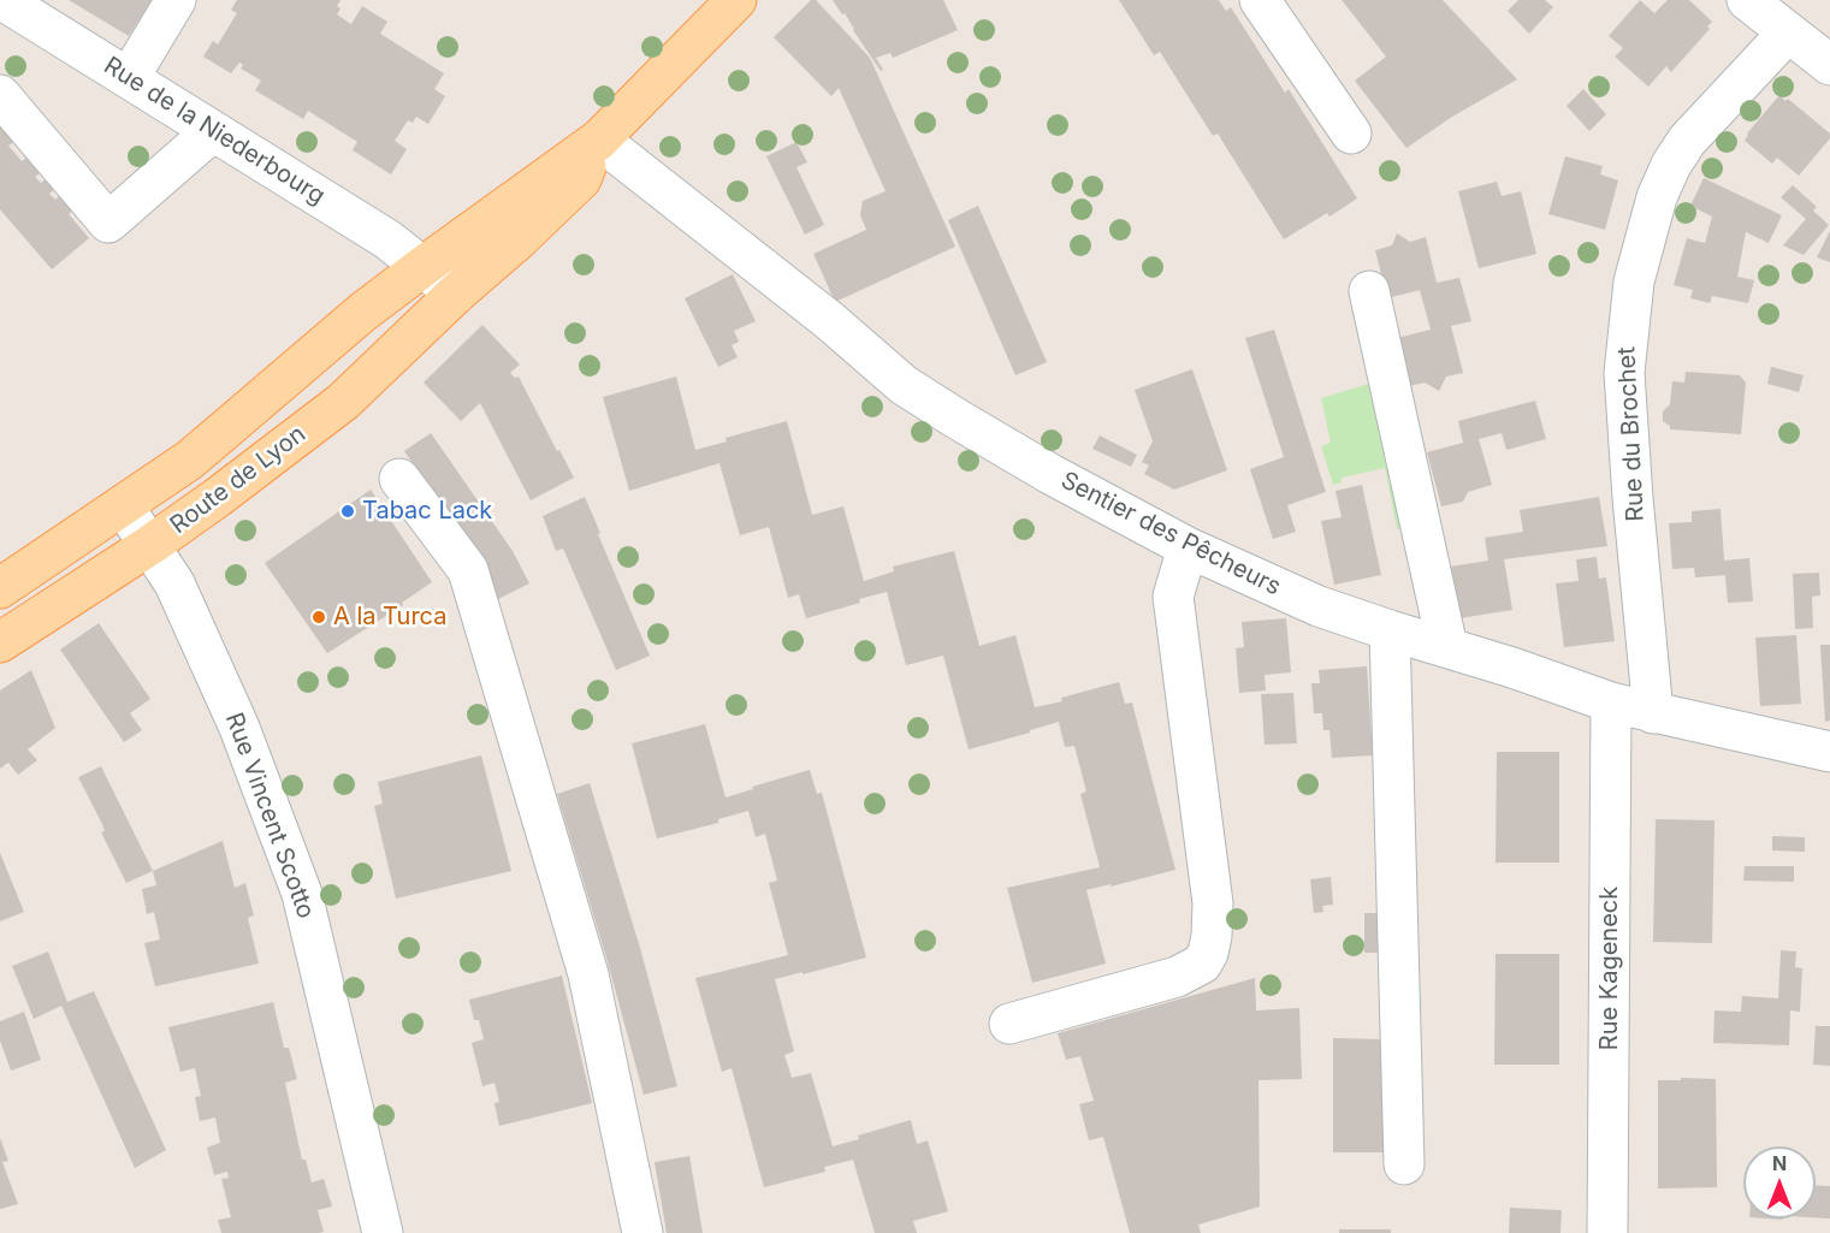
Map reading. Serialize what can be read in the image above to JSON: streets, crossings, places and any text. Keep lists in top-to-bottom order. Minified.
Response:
{"streets":{"main road":["Route de Lyon"],"street":["Rue de la Niederbourg","Rue du Brochet","Sentier des Pêcheurs","Rue Vincent Scotto","Rue Kageneck"]},"crossings":[["Rue de la Niederbourg","Route de Lyon"],["Rue du Brochet","Sentier des Pêcheurs"],["Route de Lyon","Sentier des Pêcheurs"],["Route de Lyon","Rue Vincent Scotto"],["Sentier des Pêcheurs","Rue Kageneck"]],"places":["Tabac Lack","A la Turca"],"north":"top"}
